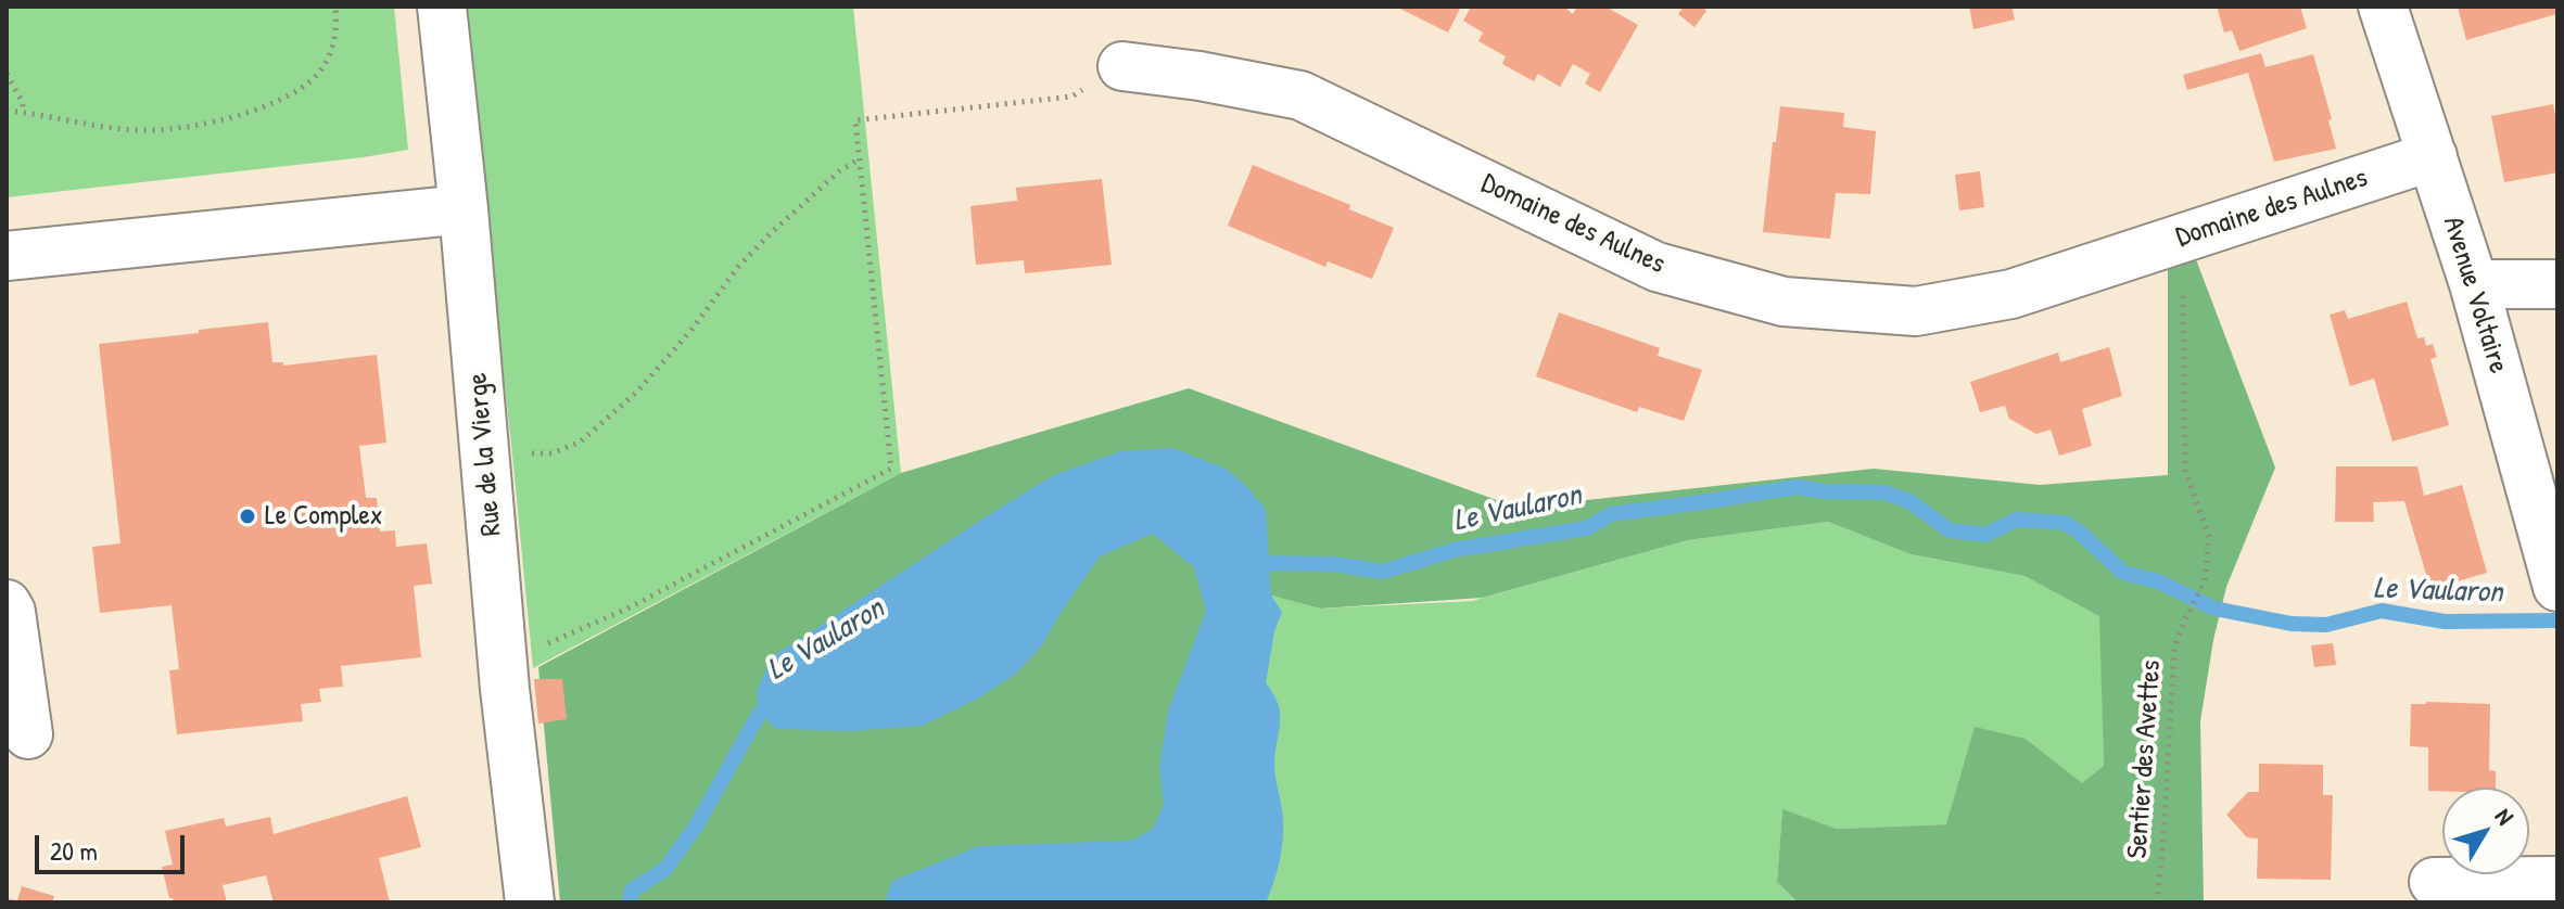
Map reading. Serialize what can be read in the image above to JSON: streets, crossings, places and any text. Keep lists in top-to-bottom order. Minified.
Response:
{"streets":{"street":["Domaine des Aulnes","Avenue Voltaire","Rue de la Vierge"],"path":["Sentier des Avettes"]},"crossings":[["Domaine des Aulnes","Avenue Voltaire"],["Domaine des Aulnes","Sentier des Avettes"]],"water":["Le Vaularon"],"places":["Le Complex"],"scale_bar":"20 m","north":"top right"}
